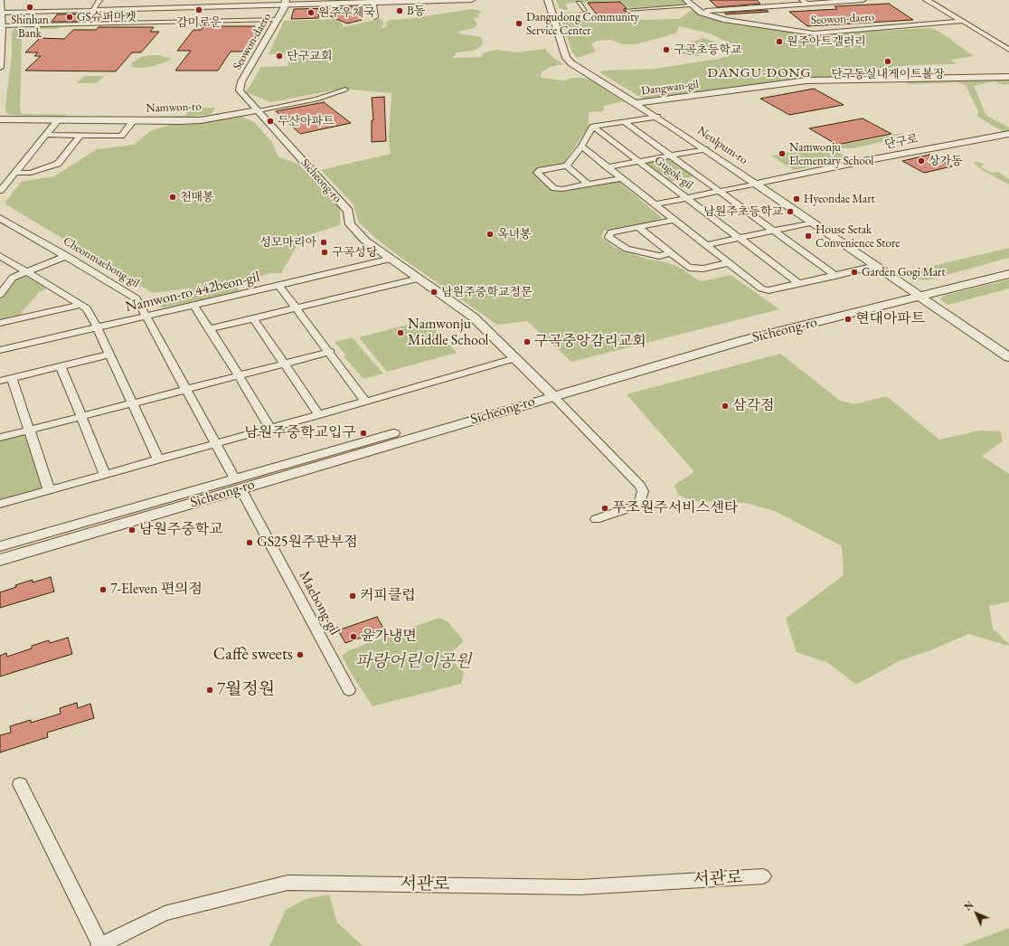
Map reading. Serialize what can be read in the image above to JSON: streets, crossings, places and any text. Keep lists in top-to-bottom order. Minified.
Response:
{"streets":{"street":["Seowon-daero","Dangwan-gil","Namwon-ro","단구로","Neulpum-ro","Gugok-gil","Sicheong-ro","Cheonmaebong-gil","Namwon-ro 442beon-gil","Maebong-gil","서관로"]},"crossings":[["Seowon-daero","Namwon-ro"],["Seowon-daero","Sicheong-ro"],["Dangwan-gil","Neulpum-ro"],["Namwon-ro","Sicheong-ro"],["단구로","Neulpum-ro"],["Neulpum-ro","Sicheong-ro"],["Sicheong-ro","Cheonmaebong-gil"],["Sicheong-ro","Namwon-ro 442beon-gil"],["Sicheong-ro","Maebong-gil"],["Cheonmaebong-gil","Namwon-ro 442beon-gil"],["Cheonmaebong-gil","Maebong-gil"]],"districts":["DANGU-DONG"],"parks":["파랑어린이공원"],"places":["Shinhan Bank","감미로운","B동","원주우체국","GS슈퍼마켓","Dangudong Community Service Center","원주아트갤러리","구곡초등학교","단구교회","단구동실내게이트볼장","두산아파트","Namwonju Elementary School","상가동","천매봉","Hyeondae Mart","남원주초등학교","옥녀봉","House Setak Convenience Store","성모마리아","구곡성당","Garden Gogi Mart","남원주중학교정문","현대아파트","Namwonju Middle School","구곡중앙감리교회","삼각점","남원주중학교입구","푸조원주서비스센타","남원주중학교","GS25원주판부점","7-Eleven 편의점","커피클럽","윤가냉면","Caffè sweets","7월정원"],"north":"top left"}
